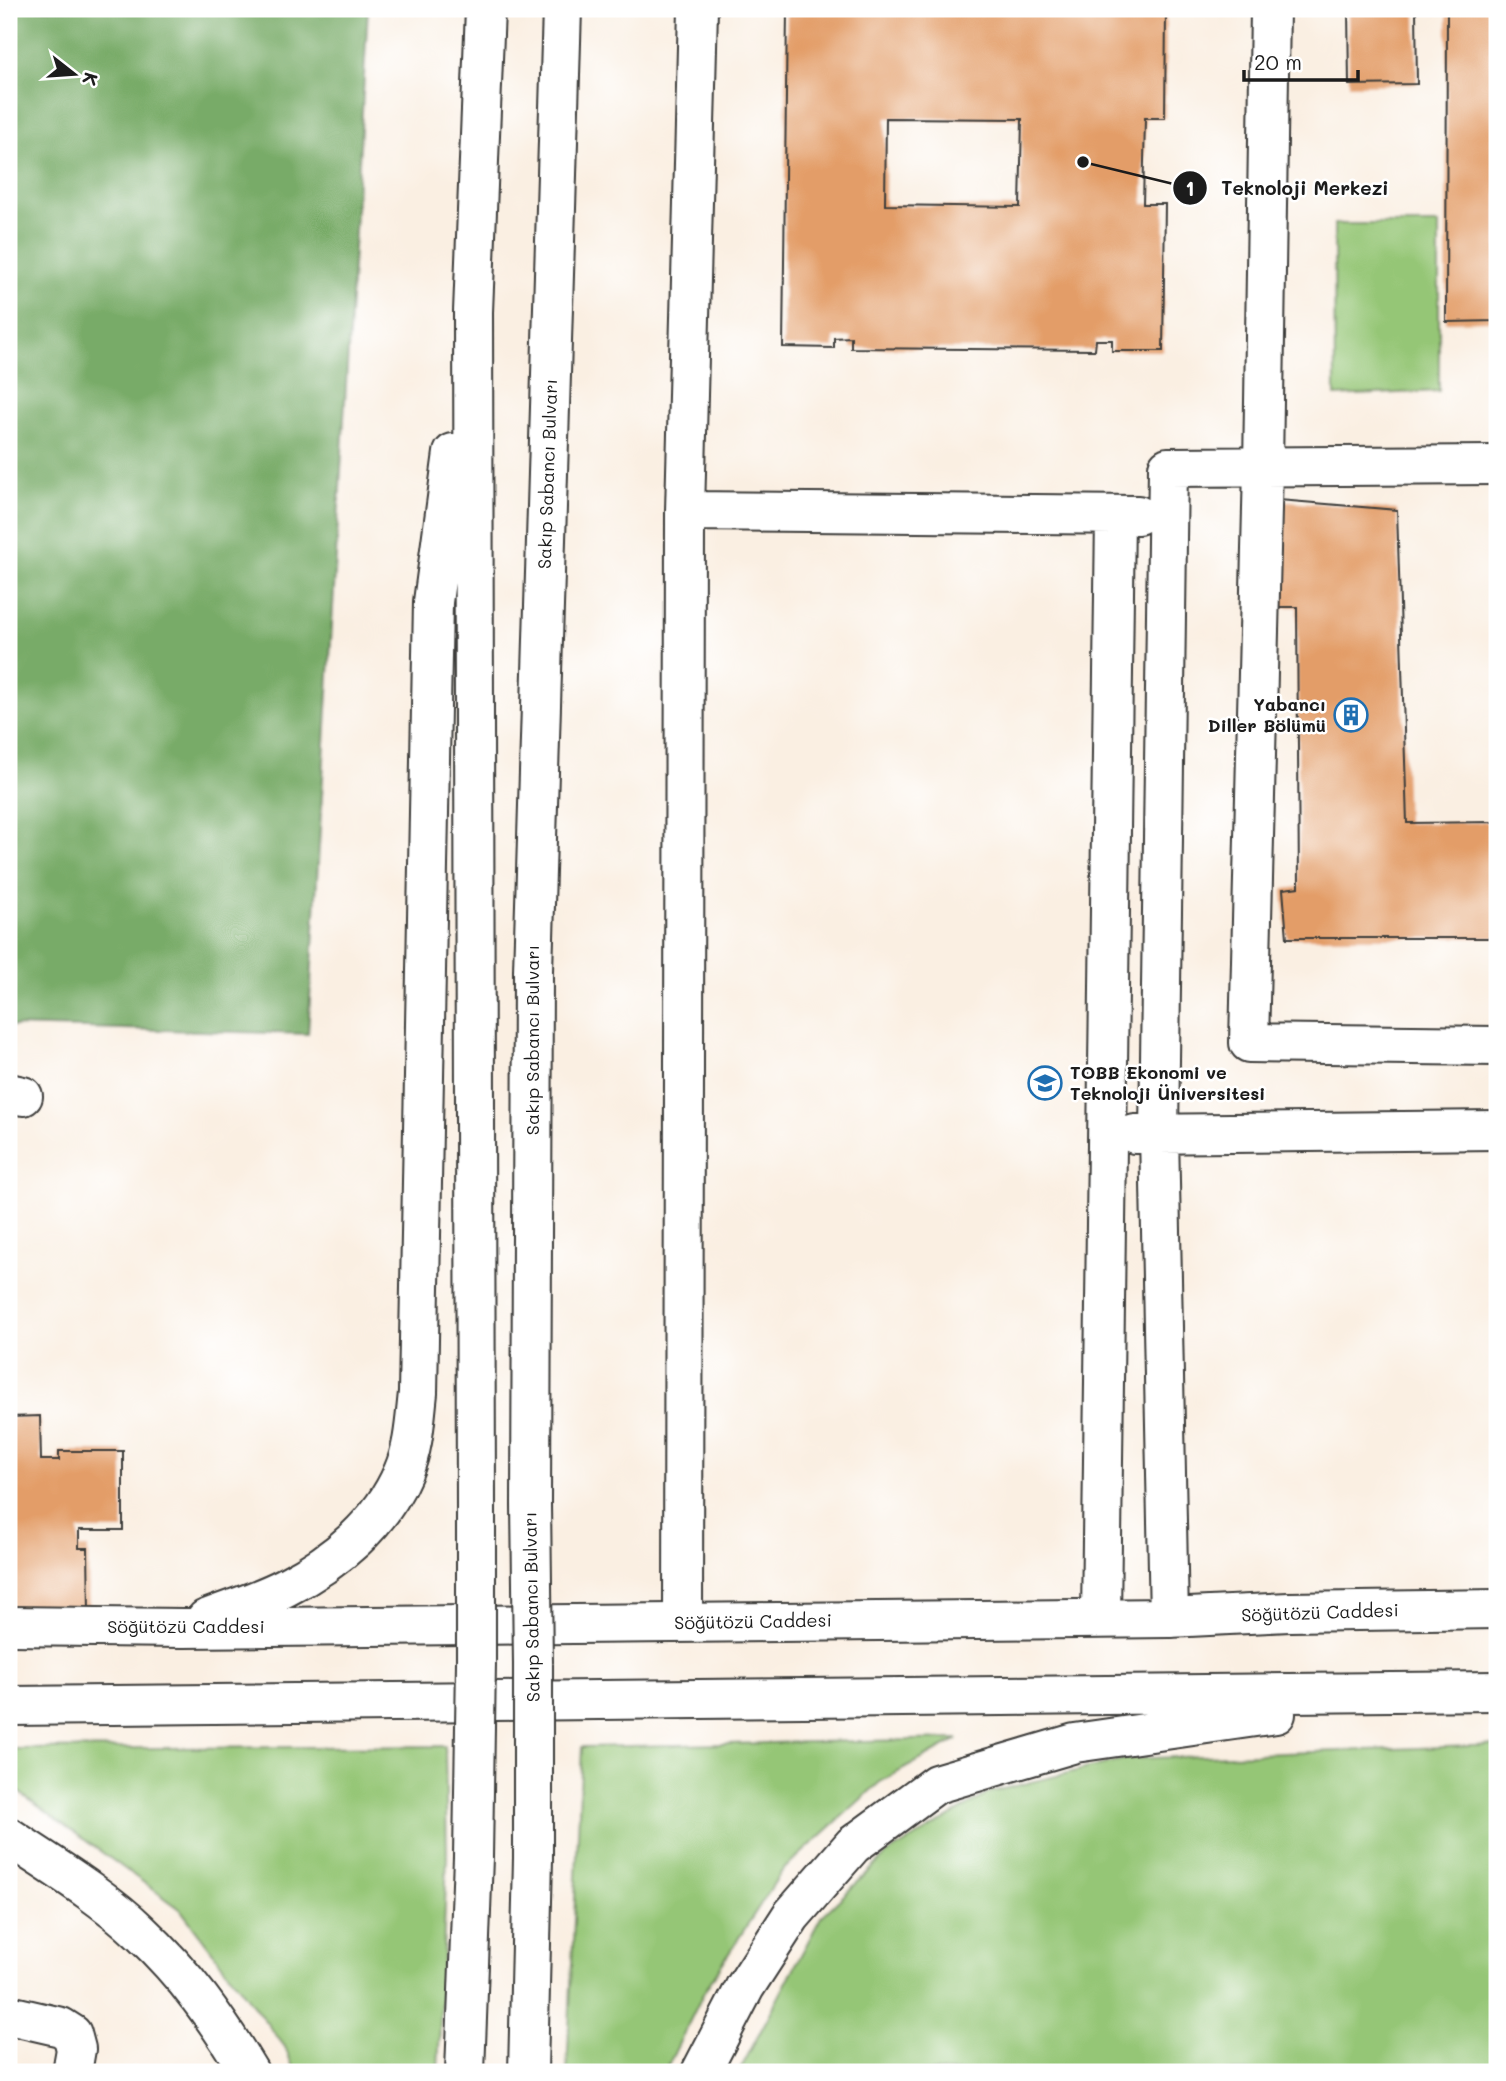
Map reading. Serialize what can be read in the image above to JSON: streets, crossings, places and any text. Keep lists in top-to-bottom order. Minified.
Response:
{"streets":{"main road":["Sakıp Sabancı Bulvarı","Söğütözü Caddesi"]},"places":{"other":["Teknoloji Merkezi"],"building":["Yabancı Diller Bölümü"],"school or university":["TOBB Ekonomi ve Teknoloji Üniversitesi"]},"scale_bar":"20 m","north":"right"}
